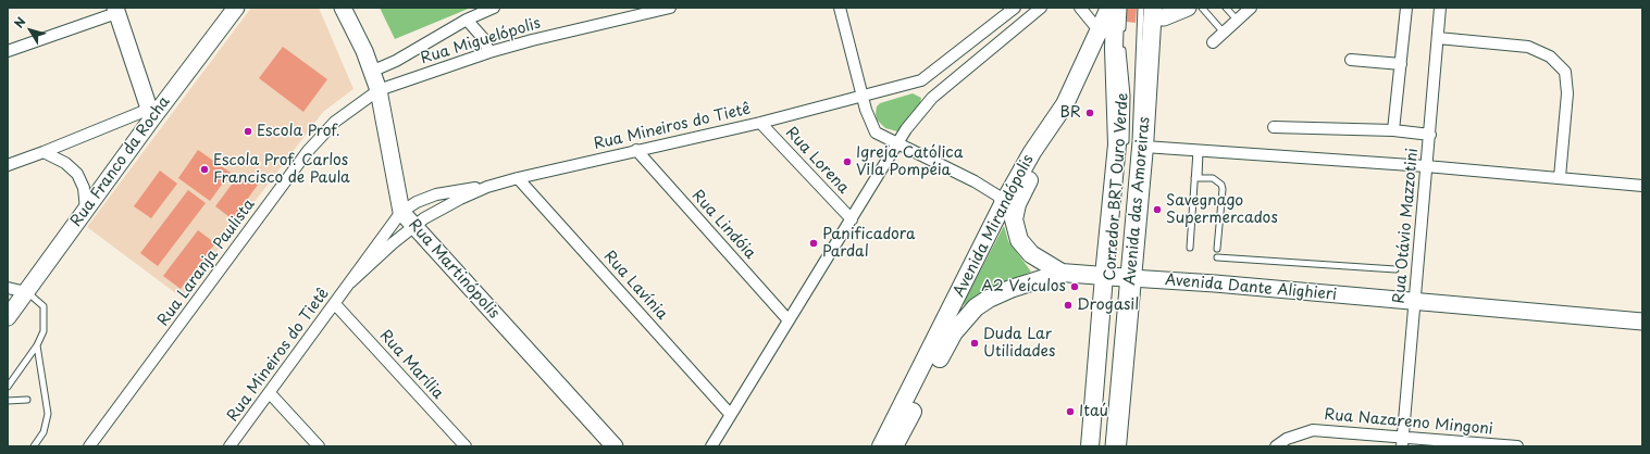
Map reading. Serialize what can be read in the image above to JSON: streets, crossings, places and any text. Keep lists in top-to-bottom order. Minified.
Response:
{"streets":{"main road":["Avenida das Amoreiras","Avenida Mirandópolis","Avenida Dante Alighieri"],"street":["Rua Miguelópolis","Rua Mineiros do Tietê","Rua Lorena","Rua Franco da Rocha","Rua Lindóia","Rua Otávio Mazzotini","Rua Laranja Paulista","Rua Martinópolis","Rua Lavínia","Rua Marília","Rua Nazareno Mingoni"],"lane":["Corredor BRT Ouro Verde"]},"crossings":[["Rua Miguelópolis","Rua Laranja Paulista"],["Rua Miguelópolis","Rua Martinópolis"],["Rua Mineiros do Tietê","Rua Lorena"],["Rua Mineiros do Tietê","Rua Lindóia"],["Rua Mineiros do Tietê","Rua Martinópolis"],["Rua Mineiros do Tietê","Rua Lavínia"],["Rua Mineiros do Tietê","Rua Marília"],["Corredor BRT Ouro Verde","Avenida das Amoreiras"],["Corredor BRT Ouro Verde","Avenida Dante Alighieri"],["Avenida das Amoreiras","Avenida Dante Alighieri"],["Avenida Mirandópolis","Avenida Dante Alighieri"],["Rua Otávio Mazzotini","Avenida Dante Alighieri"],["Rua Otávio Mazzotini","Rua Nazareno Mingoni"],["Rua Laranja Paulista","Rua Martinópolis"]],"places":["BR","Escola Prof.","Igreja Católica Vila Pompéia","Escola Prof. Carlos Francisco de Paula","Savegnago Supermercados","Panificadora Pardal","A2 Veículos","Drogasil","Duda Lar Utilidades","Itaú"],"north":"top left"}
